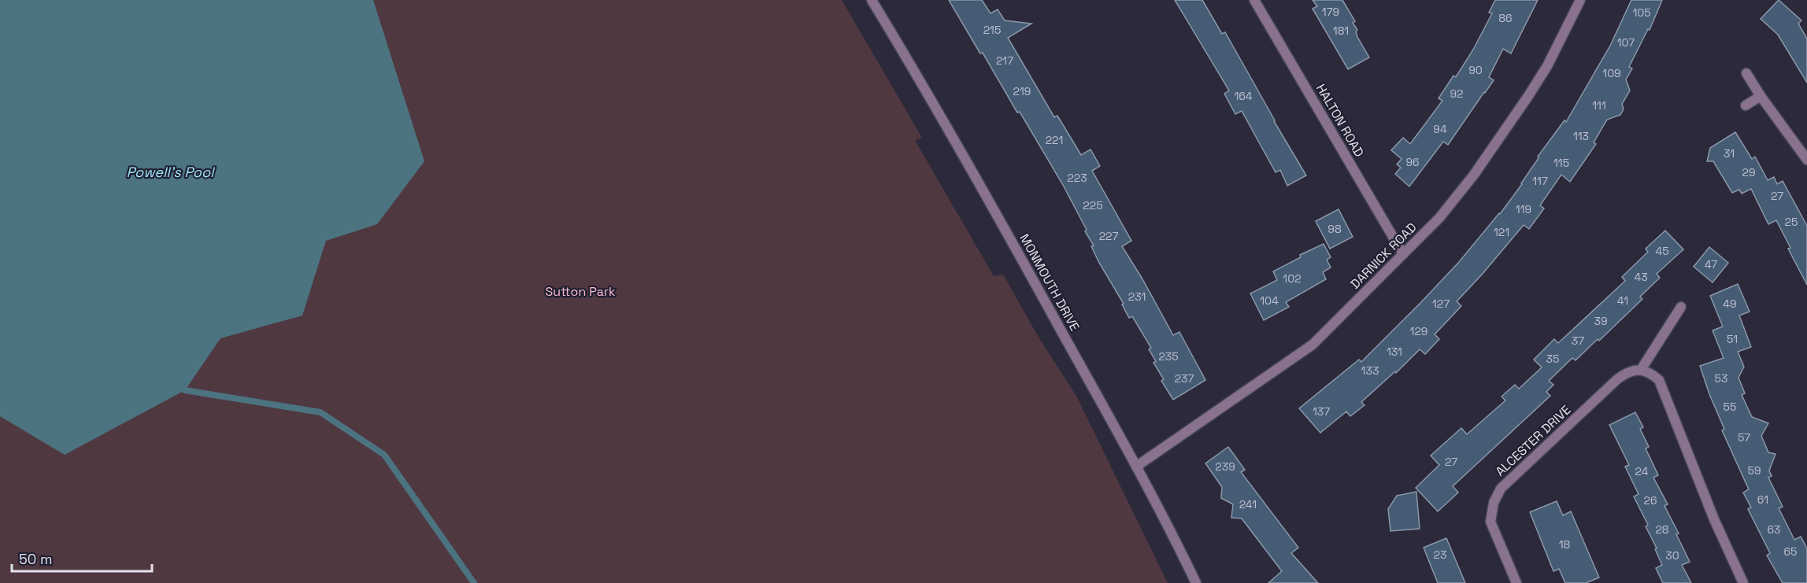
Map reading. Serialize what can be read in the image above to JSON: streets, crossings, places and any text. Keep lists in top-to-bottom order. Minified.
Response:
{"streets":{"street":["HALTON ROAD","DARNICK ROAD","MONMOUTH DRIVE","ALCESTER DRIVE"]},"crossings":[["HALTON ROAD","DARNICK ROAD"],["DARNICK ROAD","MONMOUTH DRIVE"]],"water":["Powell's Pool"],"parks":["Sutton Park"],"house_numbers":["179","105","86","215","181","107","217","90","109","219","92","164","111","94","113","221","31","96","115","29","223","117","27","225","119","25","98","121","227","45","47","43","102","231","104","41","127","49","39","129","51","37","131","235","35","133","237","53","55","137","57","27","239","59","24","61","26","241","28","63","18","65","23","30"],"scale_bar":"50 m"}
